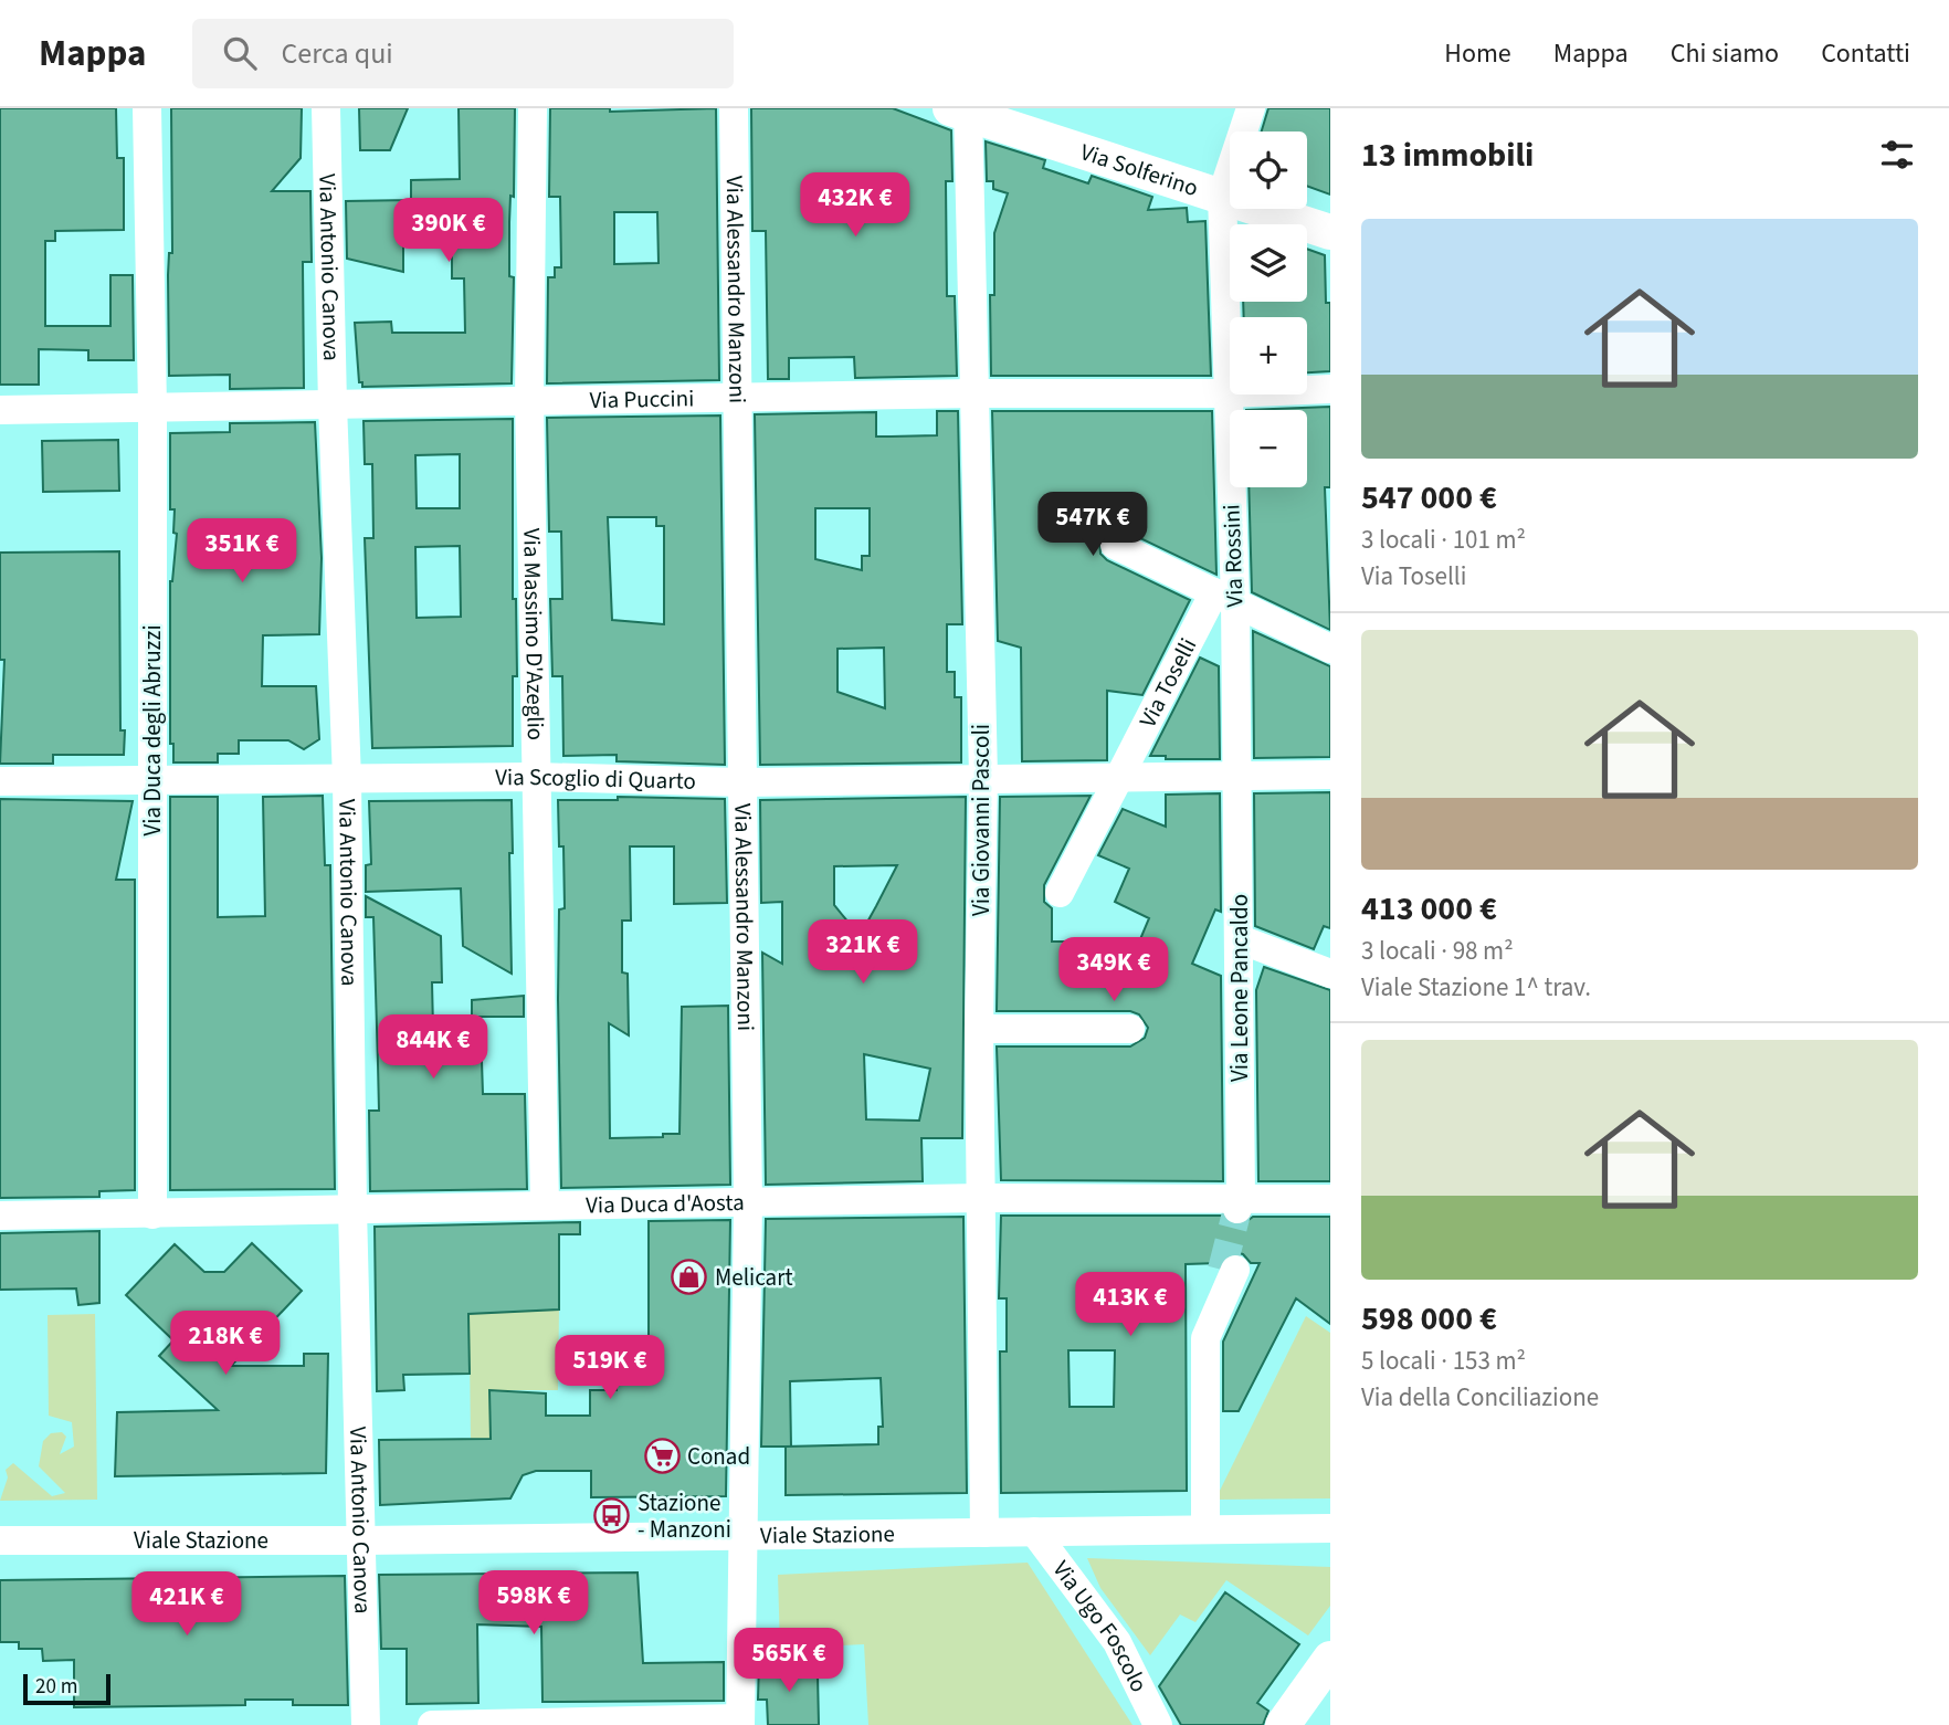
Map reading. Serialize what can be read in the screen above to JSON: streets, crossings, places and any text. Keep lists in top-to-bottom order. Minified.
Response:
{"streets":{"street":["Via Solferino","Via Antonio Canova","Via Alessandro Manzoni","Via Puccini","Via Rossini","Via Massimo D'Azeglio","Via Toselli","Via Duca degli Abruzzi","Via Scoglio di Quarto","Via Giovanni Pascoli","Via Leone Pancaldo","Via Duca d'Aosta","Viale Stazione","Via Ugo Foscolo"]},"crossings":[["Via Solferino","Via Rossini"],["Via Solferino","Via Giovanni Pascoli"],["Via Antonio Canova","Via Puccini"],["Via Antonio Canova","Via Scoglio di Quarto"],["Via Antonio Canova","Via Duca d'Aosta"],["Via Antonio Canova","Viale Stazione"],["Via Alessandro Manzoni","Via Puccini"],["Via Alessandro Manzoni","Via Scoglio di Quarto"],["Via Alessandro Manzoni","Via Duca d'Aosta"],["Via Alessandro Manzoni","Viale Stazione"],["Via Puccini","Via Rossini"],["Via Puccini","Via Massimo D'Azeglio"],["Via Puccini","Via Duca degli Abruzzi"],["Via Puccini","Via Giovanni Pascoli"],["Via Rossini","Via Toselli"],["Via Rossini","Via Scoglio di Quarto"],["Via Rossini","Via Leone Pancaldo"],["Via Massimo D'Azeglio","Via Scoglio di Quarto"],["Via Massimo D'Azeglio","Via Duca d'Aosta"],["Via Toselli","Via Scoglio di Quarto"],["Via Duca degli Abruzzi","Via Scoglio di Quarto"],["Via Duca degli Abruzzi","Via Duca d'Aosta"],["Via Scoglio di Quarto","Via Giovanni Pascoli"],["Via Scoglio di Quarto","Via Leone Pancaldo"],["Via Giovanni Pascoli","Via Duca d'Aosta"],["Via Giovanni Pascoli","Viale Stazione"],["Via Leone Pancaldo","Via Duca d'Aosta"],["Viale Stazione","Via Ugo Foscolo"]],"places":{"shop":["Melicart"],"supermarket":["Conad"],"bus stop":["Stazione - Manzoni"]},"scale_bar":"20 m","page":{"header":"Mappa","search":"Cerca qui","nav":["Home","Mappa","Chi siamo","Contatti"],"heading":"13 immobili","map_buttons":["+","−"],"price":["432K €","390K €","547K €","351K €","321K €","349K €","844K €","413K €","218K €","519K €","598K €","421K €","565K €"],"list":[{"name":"547 000 €","note":"3 locali · 101 m² · Via Toselli"},{"name":"413 000 €","note":"3 locali · 98 m² · Viale Stazione 1^ trav."},{"name":"598 000 €","note":"5 locali · 153 m² · Via della Conciliazione"}],"scale":"20 m"}}
